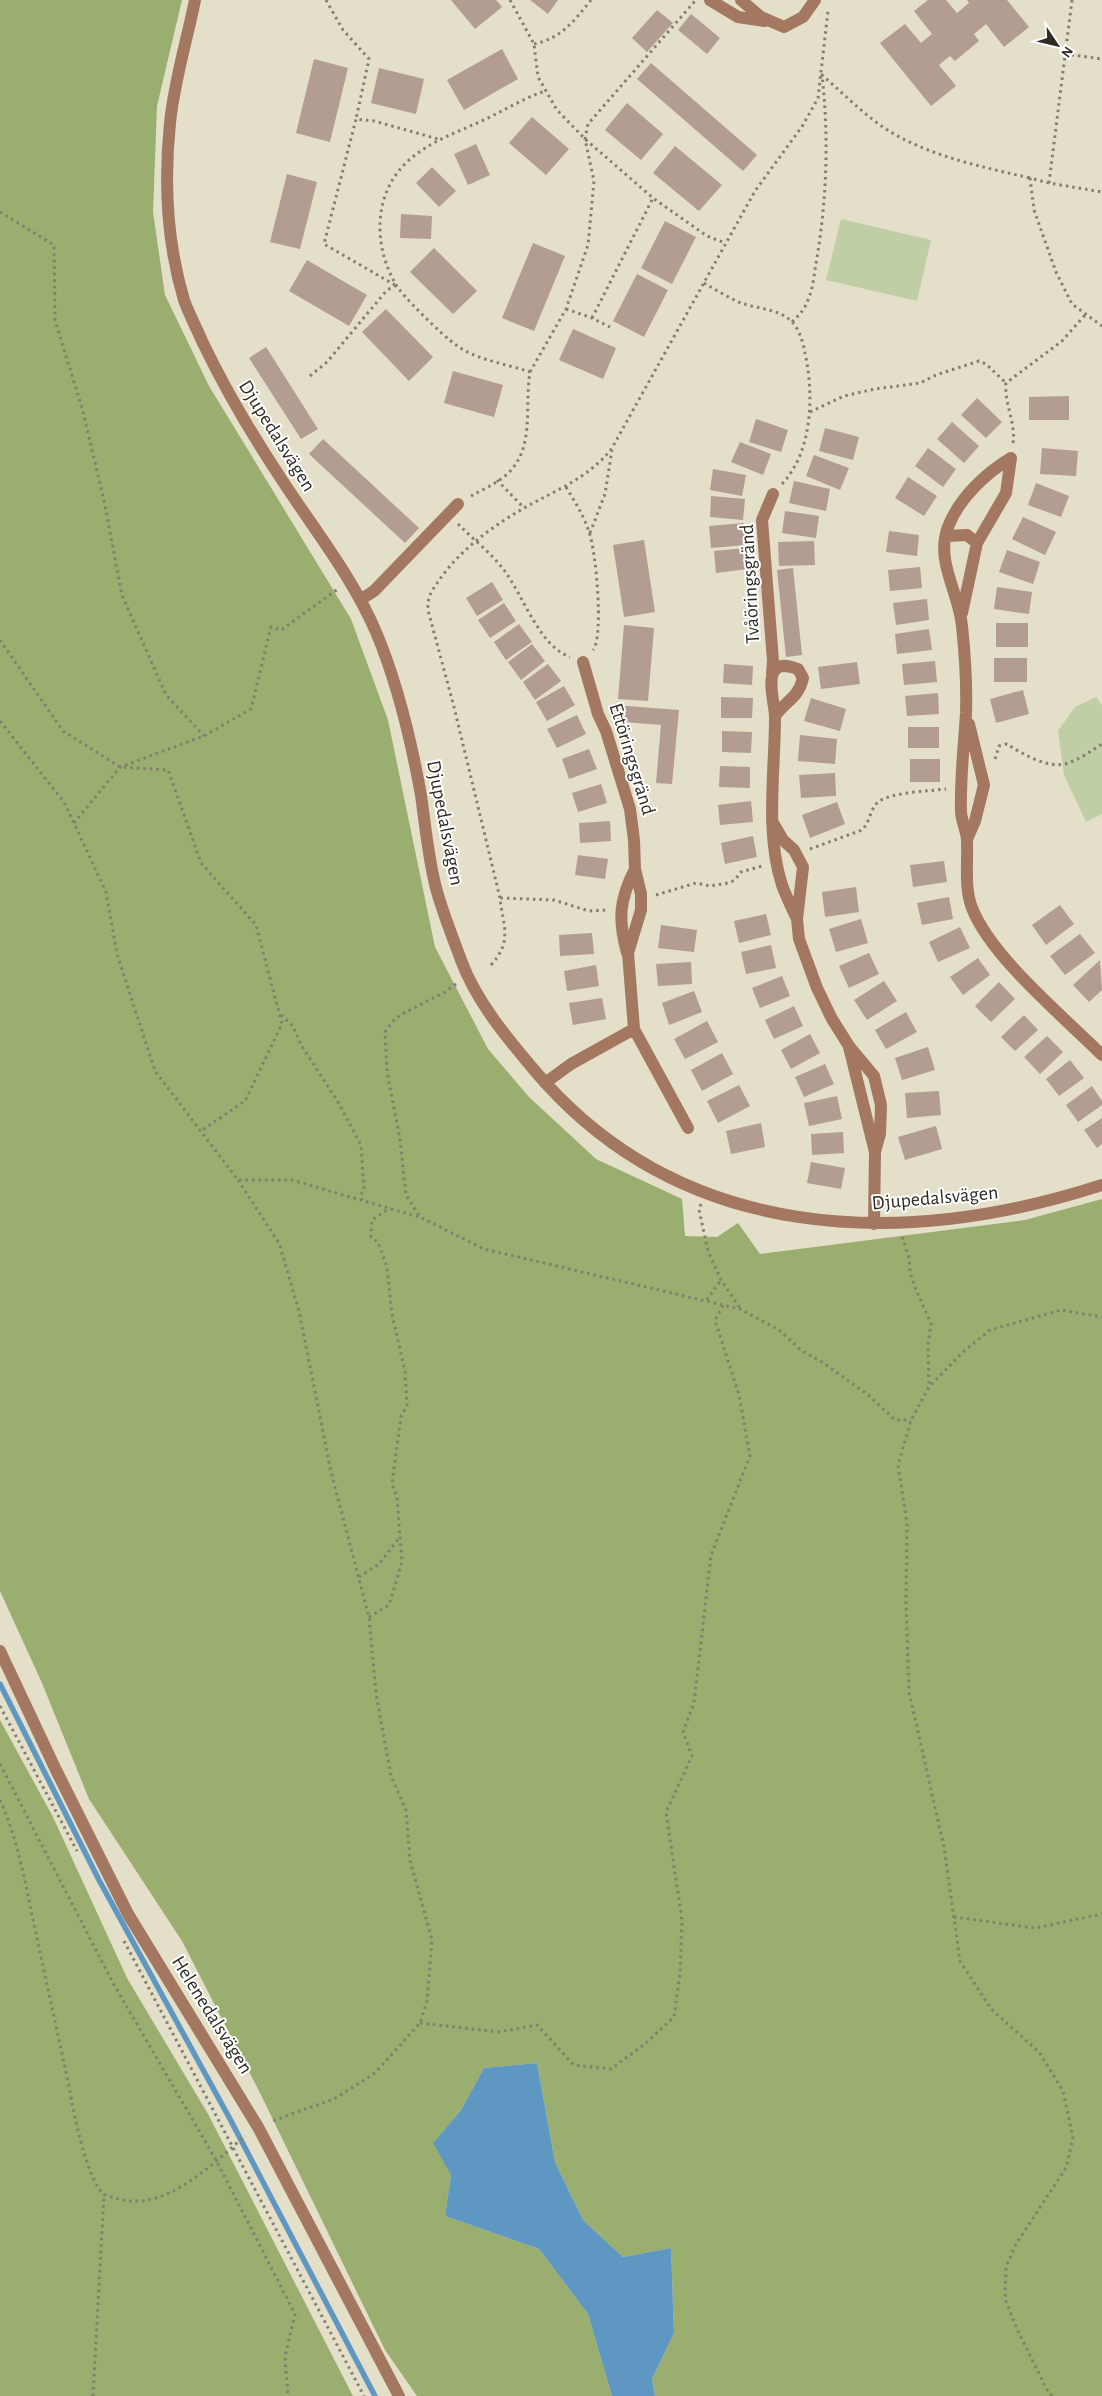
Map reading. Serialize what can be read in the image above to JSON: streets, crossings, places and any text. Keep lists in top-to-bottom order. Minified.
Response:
{"streets":{"street":["Djupedalsvägen","Tvåöringsgränd","Ettöringsgränd","Helenedalsvägen"]},"crossings":[["Djupedalsvägen","Tvåöringsgränd"]],"north":"bottom right"}
